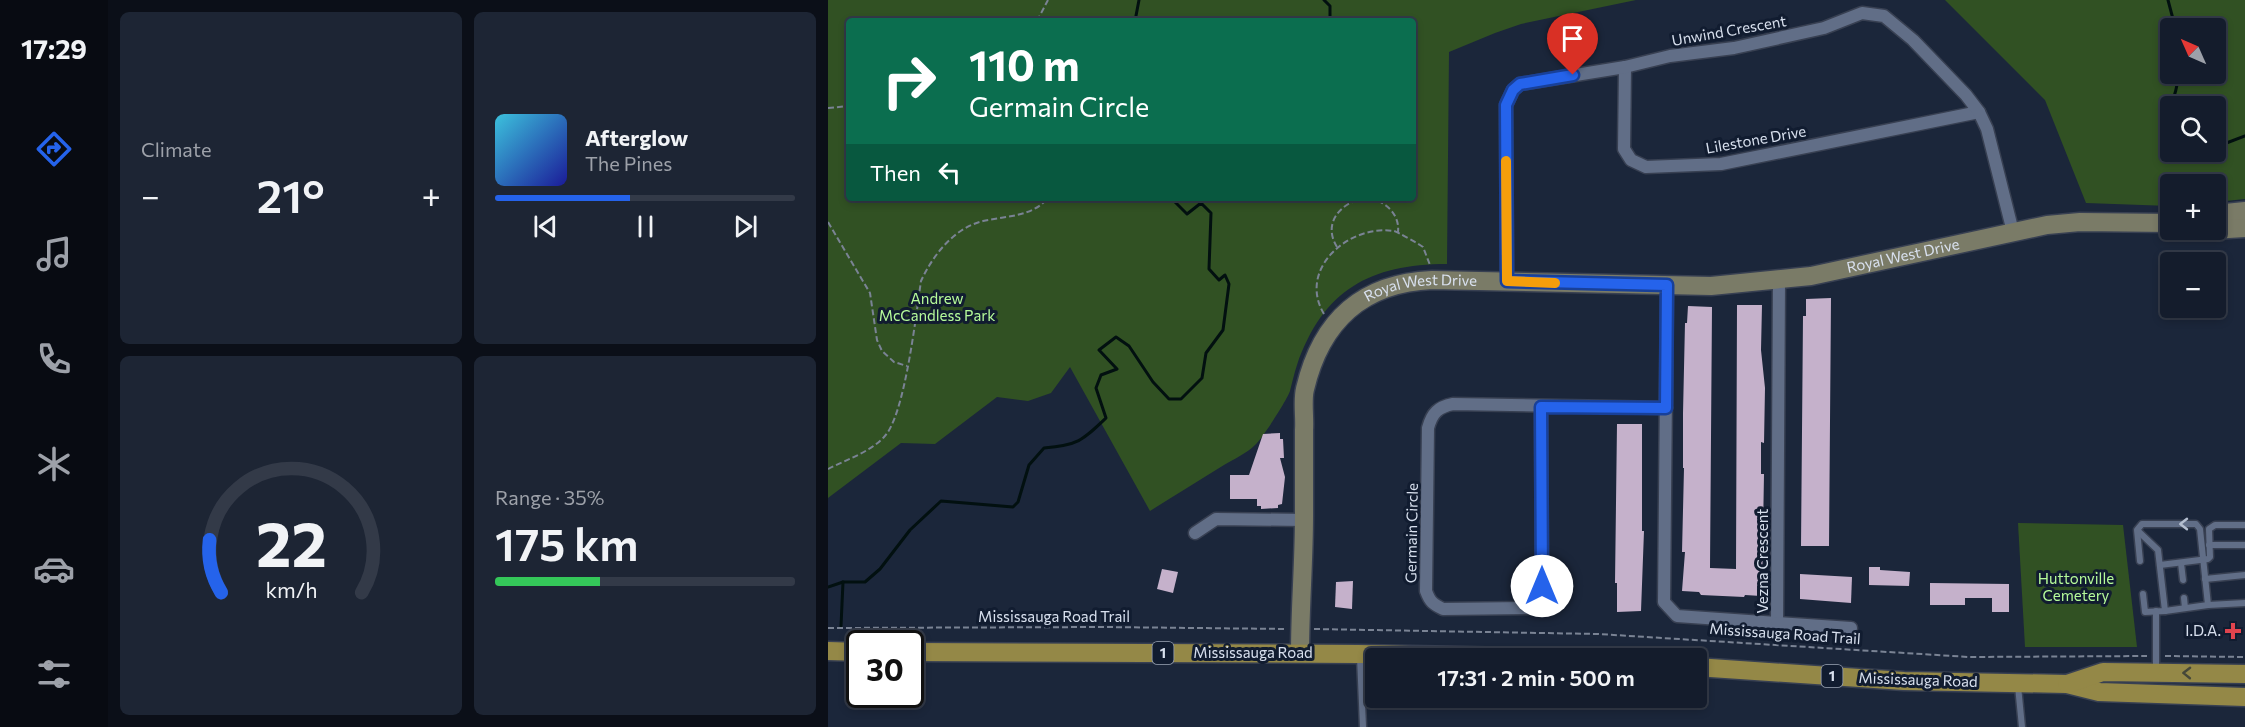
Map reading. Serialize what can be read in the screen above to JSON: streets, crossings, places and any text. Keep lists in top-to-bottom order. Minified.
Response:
{"streets":{"main road":["1","Mississauga Road"],"street":["Unwind Crescent","Lilestone Drive","Royal West Drive","Germain Circle","Vezna Crescent"],"path":["Mississauga Road Trail"]},"crossings":[["Unwind Crescent","Lilestone Drive"],["Unwind Crescent","Royal West Drive"],["Royal West Drive","Vezna Crescent"],["Royal West Drive","Mississauga Road"],["Germain Circle","Vezna Crescent"],["Mississauga Road Trail","Mississauga Road"]],"parks":["Andrew McCandless Park","Huttonville Cemetery"],"places":{"health":["I.D.A."]},"north":"top left","page":{"tabs":"17:29","tile":["Climate",["Range · 35%","175 km"]],"map_buttons":["+","−"],"turn":["110 m","Germain Circle"],"song":["Afterglow","The Pines"],"then":"Then","heat":["−","21°","+"],"limit":"30","trip":"17:31 · 2 min · 500 m","gauge":["22","km/h"]}}
